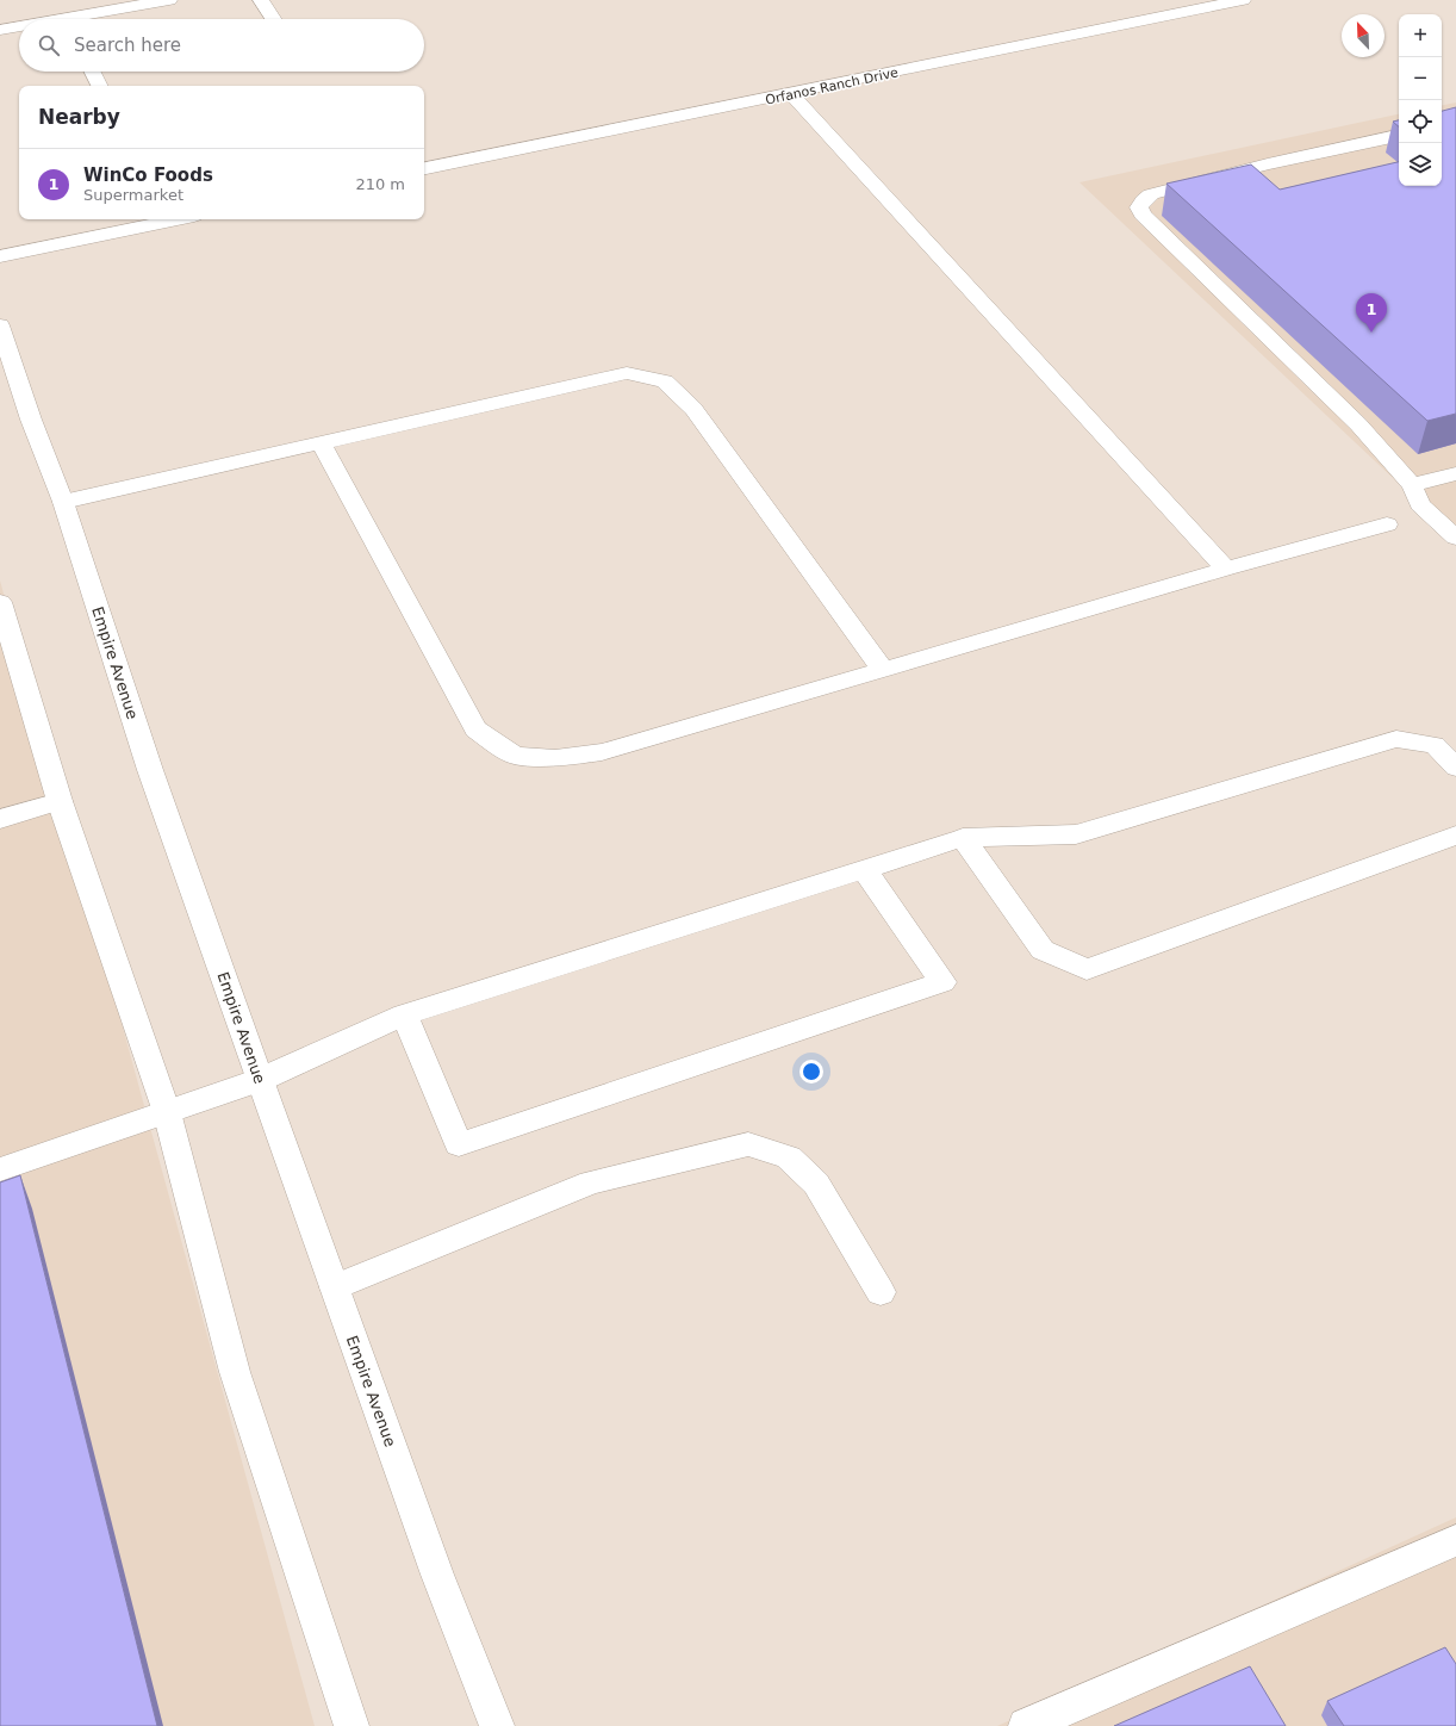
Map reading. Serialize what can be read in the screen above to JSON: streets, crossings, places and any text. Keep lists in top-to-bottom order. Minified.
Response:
{"streets":{"street":["Orfanos Ranch Drive","Empire Avenue"]},"north":"top left","page":{"map_buttons":["+","−"],"search":"Search here","heading":"Nearby","list":[{"mark":"1","name":"WinCo Foods","note":"Supermarket","value":"210 m"}],"pins":"1"}}
